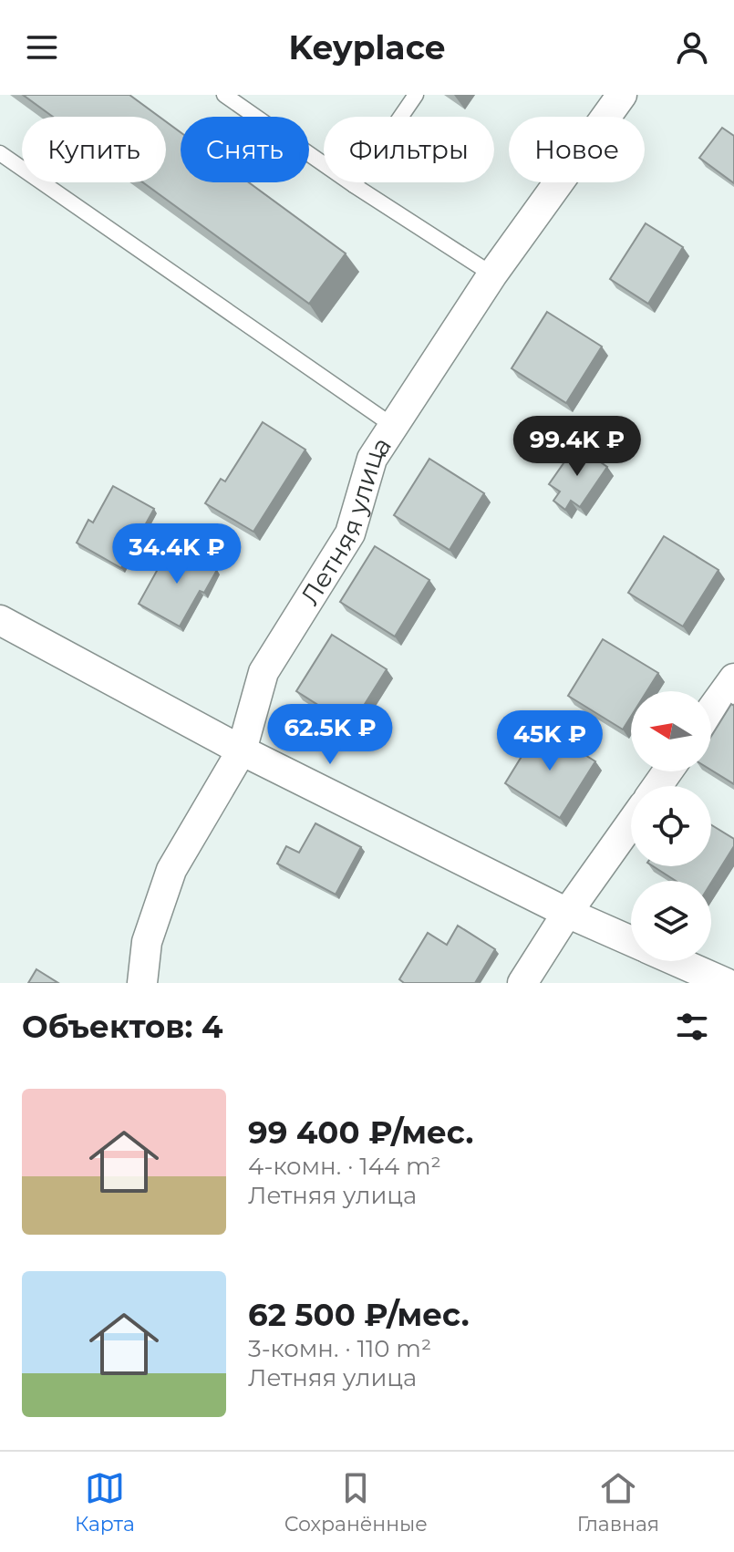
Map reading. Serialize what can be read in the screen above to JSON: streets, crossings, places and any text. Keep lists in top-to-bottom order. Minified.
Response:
{"streets":{"street":["Летняя улица"]},"north":"left","page":{"header":"Keyplace","chip":["Купить","Снять","Фильтры","Новое"],"price":["99.4K ₽","34.4K ₽","62.5K ₽","45K ₽"],"heading":"Объектов: 4","list":[{"name":"99 400 ₽/мес.","note":"4-комн. · 144 m² · Летняя улица"},{"name":"62 500 ₽/мес.","note":"3-комн. · 110 m² · Летняя улица"}],"tabs":["Карта","Сохранённые","Главная"]}}
